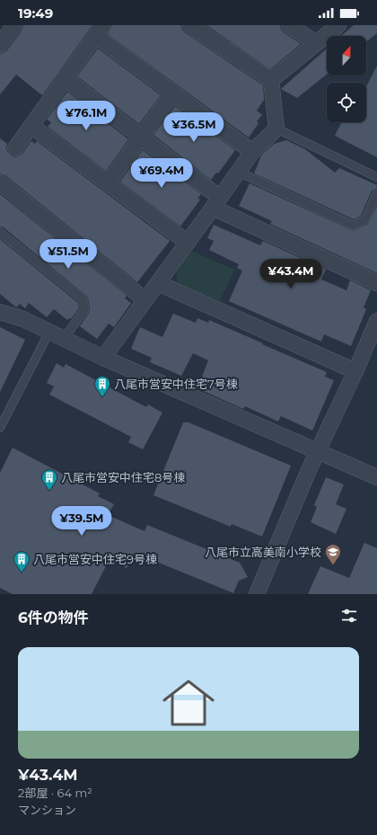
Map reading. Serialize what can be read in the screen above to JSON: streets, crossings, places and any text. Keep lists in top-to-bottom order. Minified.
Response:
{"places":{"building":["八尾市営安中住宅7号棟","八尾市営安中住宅8号棟","八尾市営安中住宅9号棟"],"school or university":["八尾市立高美南小学校"]},"north":"top","page":{"status":"19:49","price":["¥76.1M","¥36.5M","¥69.4M","¥51.5M","¥43.4M","¥39.5M"],"heading":"6件の物件","list":[{"name":"¥43.4M","note":"2部屋 · 64 m² · マンション"}]}}
